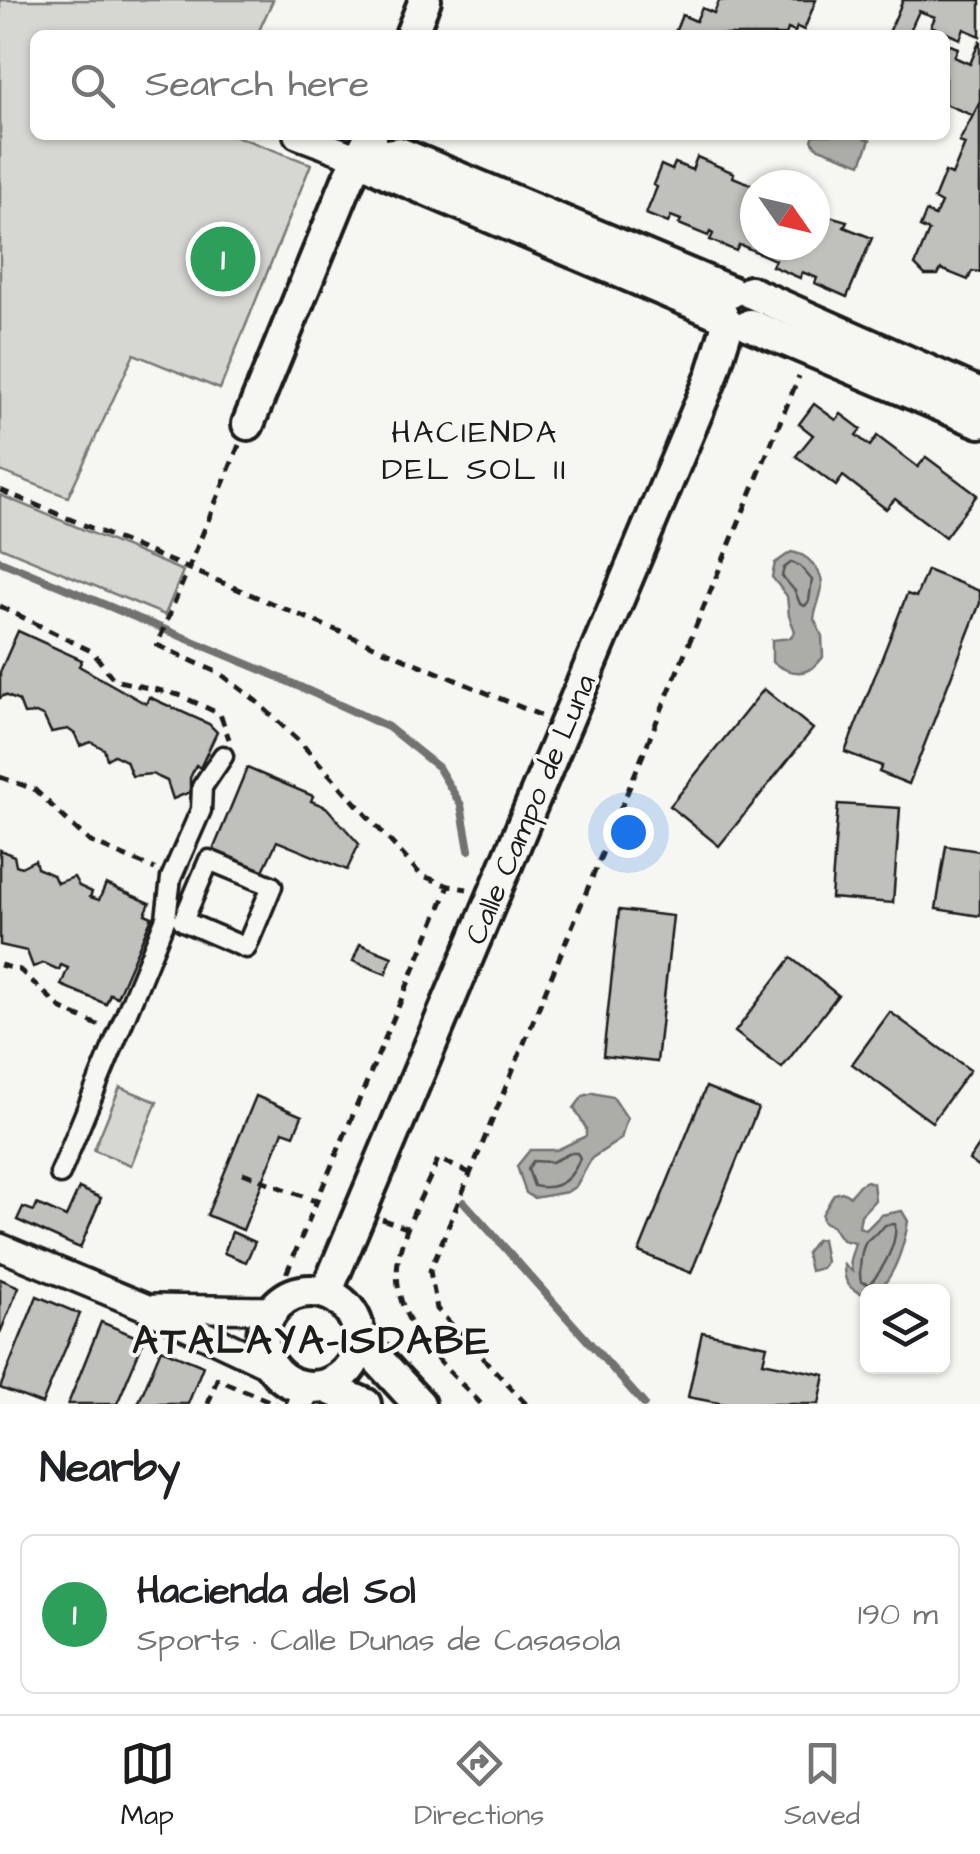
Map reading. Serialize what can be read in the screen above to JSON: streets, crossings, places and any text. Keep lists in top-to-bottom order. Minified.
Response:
{"streets":{"street":["Calle Campo de Luna"]},"districts":["HACIENDA DEL SOL II","ATALAYA-ISDABE"],"north":"bottom right","page":{"search":"Search here","pins":"1","heading":"Nearby","list":[{"mark":"1","name":"Hacienda del Sol","note":"Sports · Calle Dunas de Casasola","value":"190 m"}],"nav":["Map","Directions","Saved"]}}
